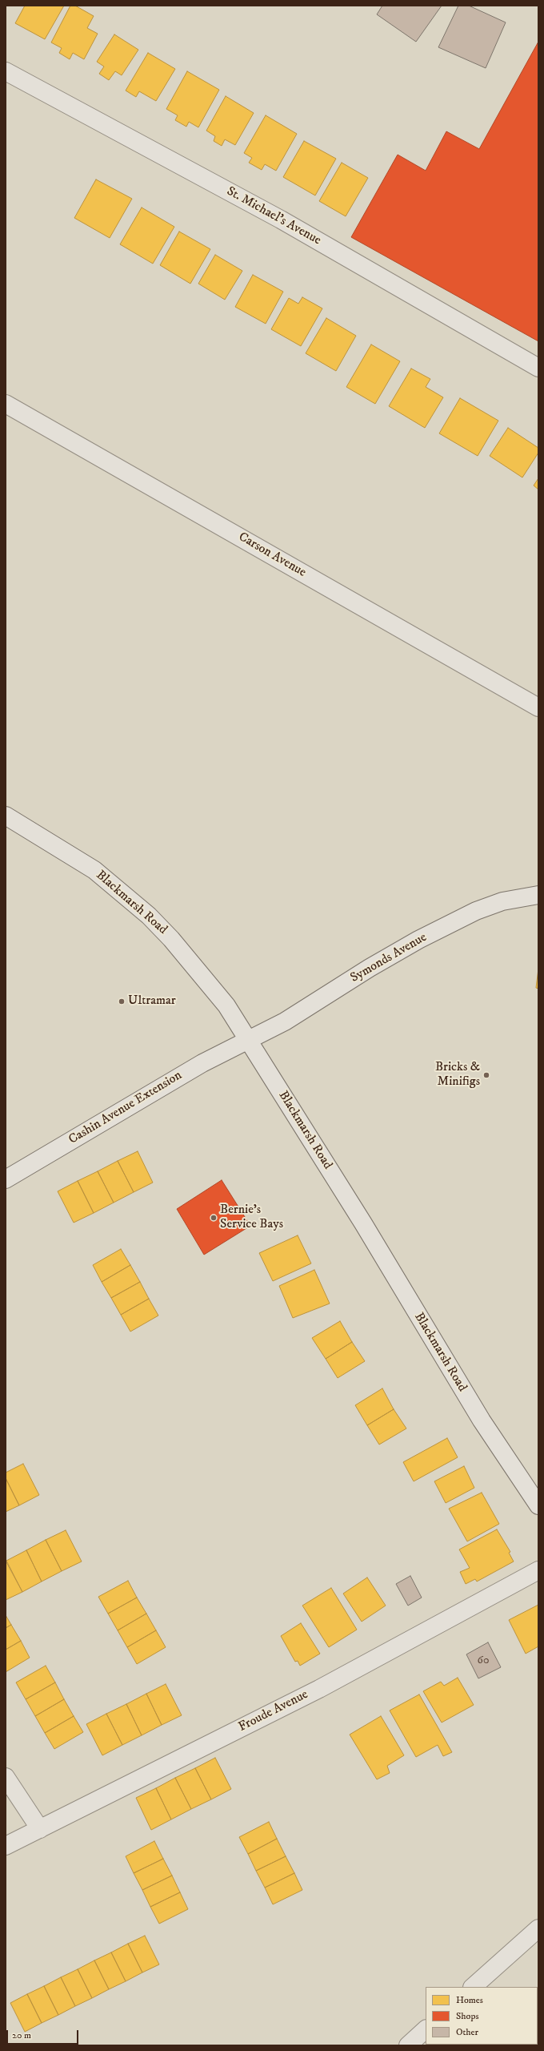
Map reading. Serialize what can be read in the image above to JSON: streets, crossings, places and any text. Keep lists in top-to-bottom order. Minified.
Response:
{"streets":{"street":["St. Michael's Avenue","Carson Avenue","Blackmarsh Road","Symonds Avenue","Cashin Avenue Extension","Froude Avenue"]},"crossings":[["Blackmarsh Road","Symonds Avenue"],["Blackmarsh Road","Cashin Avenue Extension"],["Symonds Avenue","Cashin Avenue Extension"]],"places":["Ultramar","Bricks & Minifigs","Bernie's Service Bays"],"house_numbers":["60"],"legend":["Homes","Shops","Other"],"scale_bar":"20 m"}
